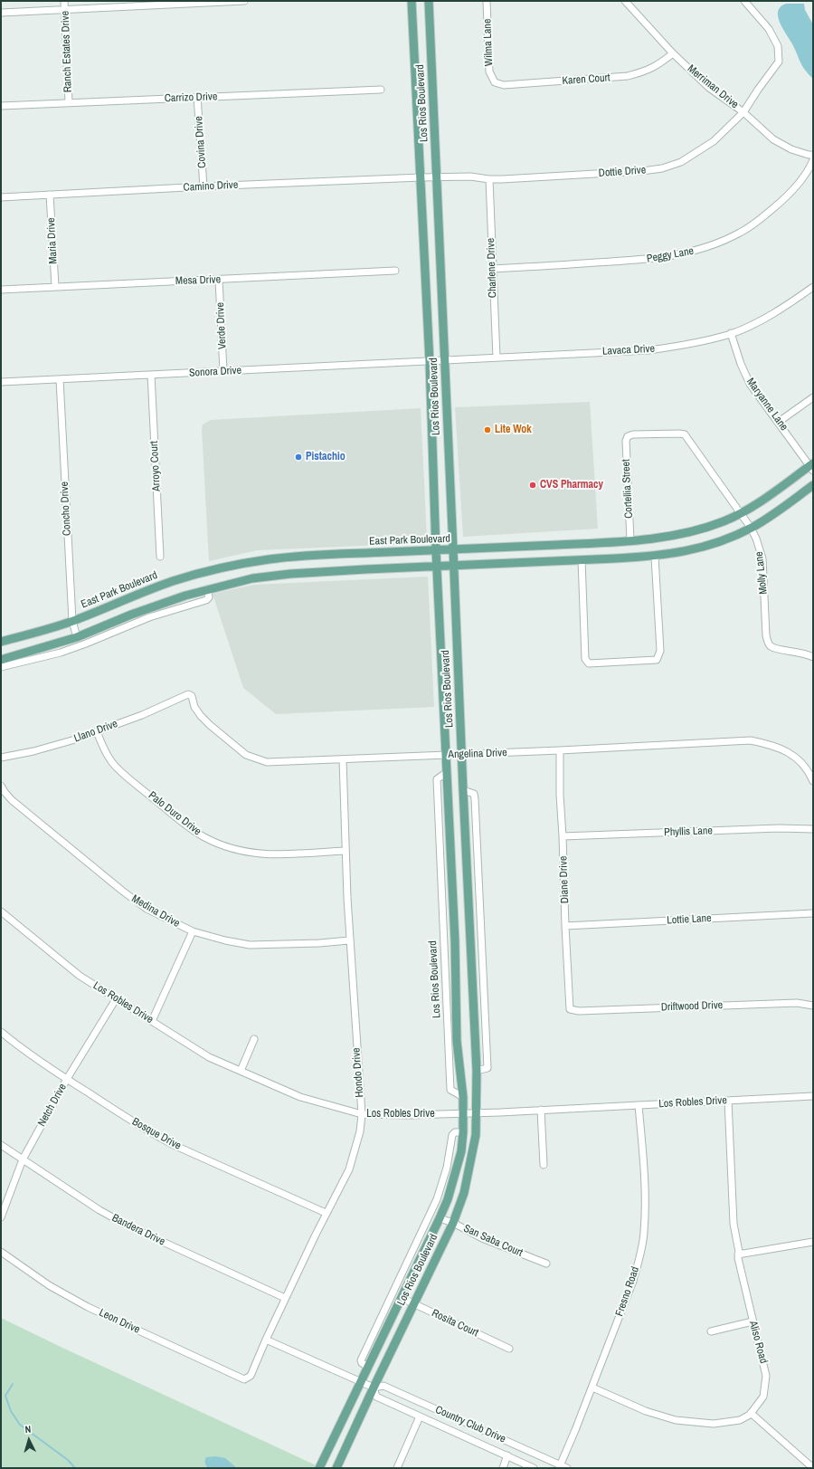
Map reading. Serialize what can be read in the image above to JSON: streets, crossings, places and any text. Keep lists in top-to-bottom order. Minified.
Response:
{"streets":{"main road":["Los Rios Boulevard","East Park Boulevard"],"street":["Wilma Lane","Ranch Estates Drive","Karen Court","Merriman Drive","Carrizo Drive","Covina Drive","Dottie Drive","Camino Drive","Maria Drive","Peggy Lane","Charlene Drive","Mesa Drive","Verde Drive","Lavaca Drive","Sonora Drive","Maryanne Lane","Arroyo Court","Cortellia Street","Concho Drive","Molly Lane","Llano Drive","Angelina Drive","Palo Duro Drive","Phyllis Lane","Diane Drive","Medina Drive","Lottie Lane","Los Robles Drive","Driftwood Drive","Hondo Drive","Netch Drive","Bosque Drive","Bandera Drive","San Saba Court","Fresno Road","Leon Drive","Rosita Court","Aliso Road","Country Club Drive"]},"crossings":[["Wilma Lane","Karen Court"],["Ranch Estates Drive","Carrizo Drive"],["Karen Court","Merriman Drive"],["Merriman Drive","Dottie Drive"],["Carrizo Drive","Covina Drive"],["Los Rios Boulevard","Dottie Drive"],["Los Rios Boulevard","Camino Drive"],["Los Rios Boulevard","Lavaca Drive"],["Los Rios Boulevard","Sonora Drive"],["Los Rios Boulevard","East Park Boulevard"],["Los Rios Boulevard","Angelina Drive"],["Los Rios Boulevard","Los Robles Drive"],["Los Rios Boulevard","San Saba Court"],["Los Rios Boulevard","Rosita Court"],["Los Rios Boulevard","Country Club Drive"],["Covina Drive","Camino Drive"],["Dottie Drive","Camino Drive"],["Dottie Drive","Charlene Drive"],["Camino Drive","Maria Drive"],["Maria Drive","Mesa Drive"],["Peggy Lane","Charlene Drive"],["Charlene Drive","Lavaca Drive"],["Mesa Drive","Verde Drive"],["Verde Drive","Sonora Drive"],["Lavaca Drive","Sonora Drive"],["Lavaca Drive","Maryanne Lane"],["Sonora Drive","Arroyo Court"],["Sonora Drive","Concho Drive"],["Maryanne Lane","East Park Boulevard"],["Cortellia Street","East Park Boulevard"],["Cortellia Street","Molly Lane"],["Concho Drive","East Park Boulevard"],["East Park Boulevard","Molly Lane"],["Llano Drive","Angelina Drive"],["Llano Drive","Palo Duro Drive"],["Angelina Drive","Diane Drive"],["Angelina Drive","Hondo Drive"],["Palo Duro Drive","Hondo Drive"],["Phyllis Lane","Diane Drive"],["Diane Drive","Lottie Lane"],["Diane Drive","Driftwood Drive"],["Medina Drive","Hondo Drive"],["Los Robles Drive","Hondo Drive"],["Los Robles Drive","Netch Drive"],["Los Robles Drive","Fresno Road"],["Los Robles Drive","Aliso Road"],["Hondo Drive","Bosque Drive"],["Hondo Drive","Bandera Drive"],["Hondo Drive","Leon Drive"],["Hondo Drive","Country Club Drive"],["Netch Drive","Bosque Drive"],["Netch Drive","Bandera Drive"],["Fresno Road","Aliso Road"],["Fresno Road","Country Club Drive"]],"places":["Lite Wok","Pistachio","CVS Pharmacy"],"north":"top"}
